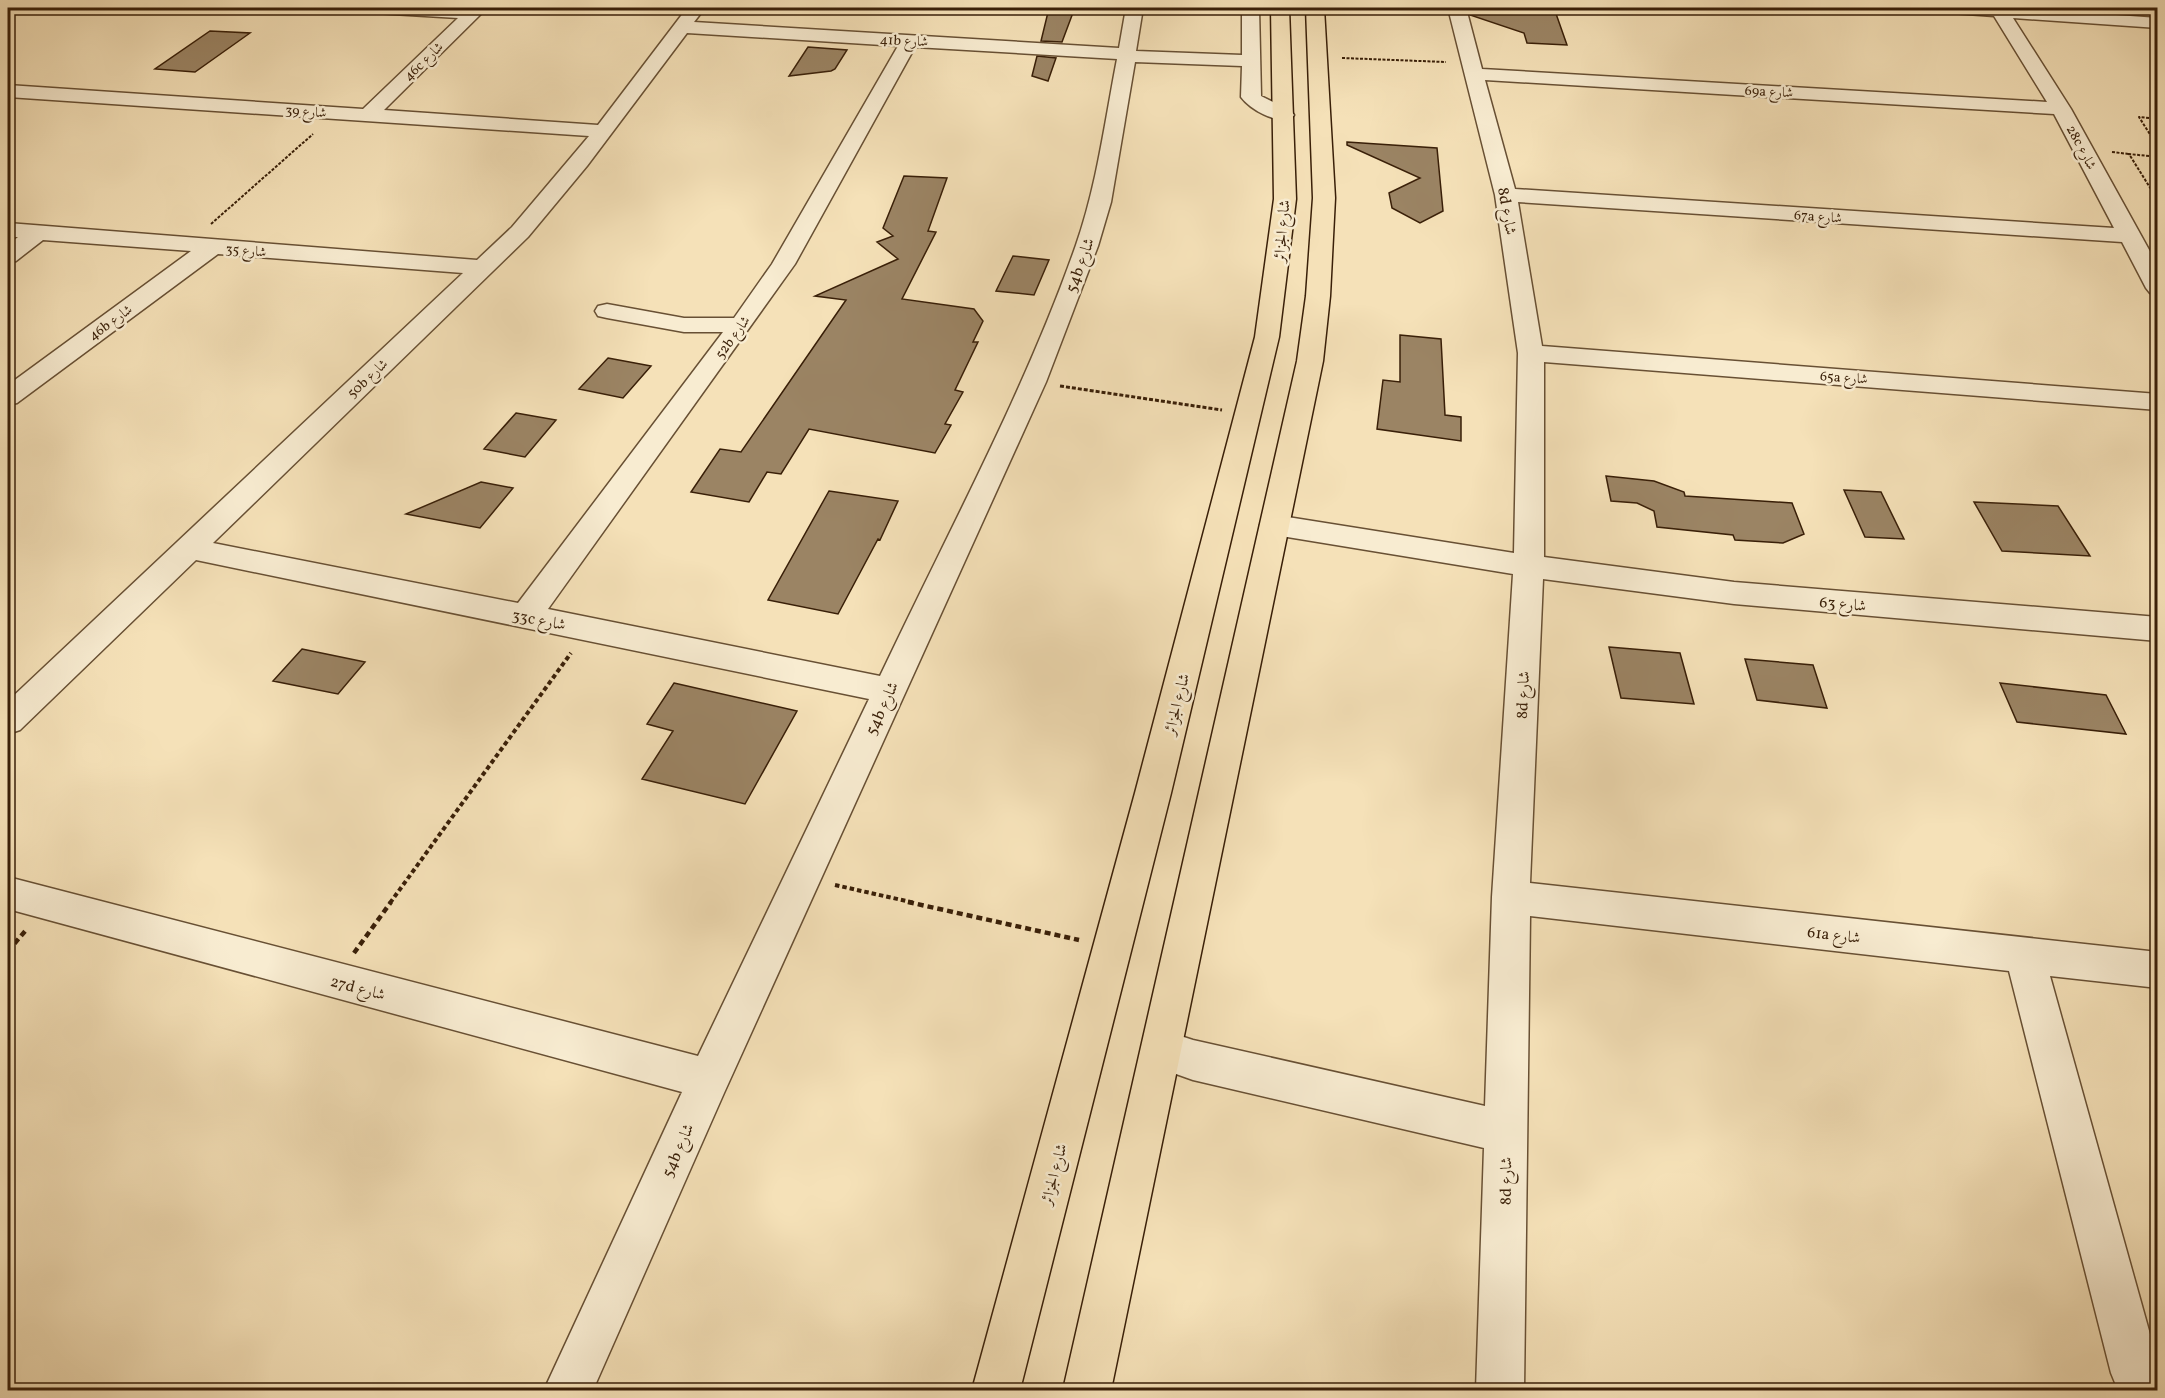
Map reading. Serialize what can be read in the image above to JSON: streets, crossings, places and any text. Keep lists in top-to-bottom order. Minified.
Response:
{"streets":{"main road":["شارع الجزائر"],"street":["41b شارع","46c شارع","69a شارع","شارع 39","28c شارع","8d شارع","67a شارع","شارع 35","54b شارع","46b شارع","52b شارع","65a شارع","50b شارع","شارع 63","33c شارع","61a شارع","27d شارع"]},"crossings":[["41b شارع","54b شارع"],["41b شارع","52b شارع"],["41b شارع","50b شارع"],["46c شارع","شارع 39"],["69a شارع","28c شارع"],["69a شارع","8d شارع"],["شارع 39","50b شارع"],["28c شارع","67a شارع"],["8d شارع","67a شارع"],["8d شارع","65a شارع"],["8d شارع","شارع 63"],["8d شارع","61a شارع"],["شارع 35","46b شارع"],["شارع 35","50b شارع"],["54b شارع","33c شارع"],["54b شارع","27d شارع"],["52b شارع","33c شارع"],["50b شارع","33c شارع"]]}
